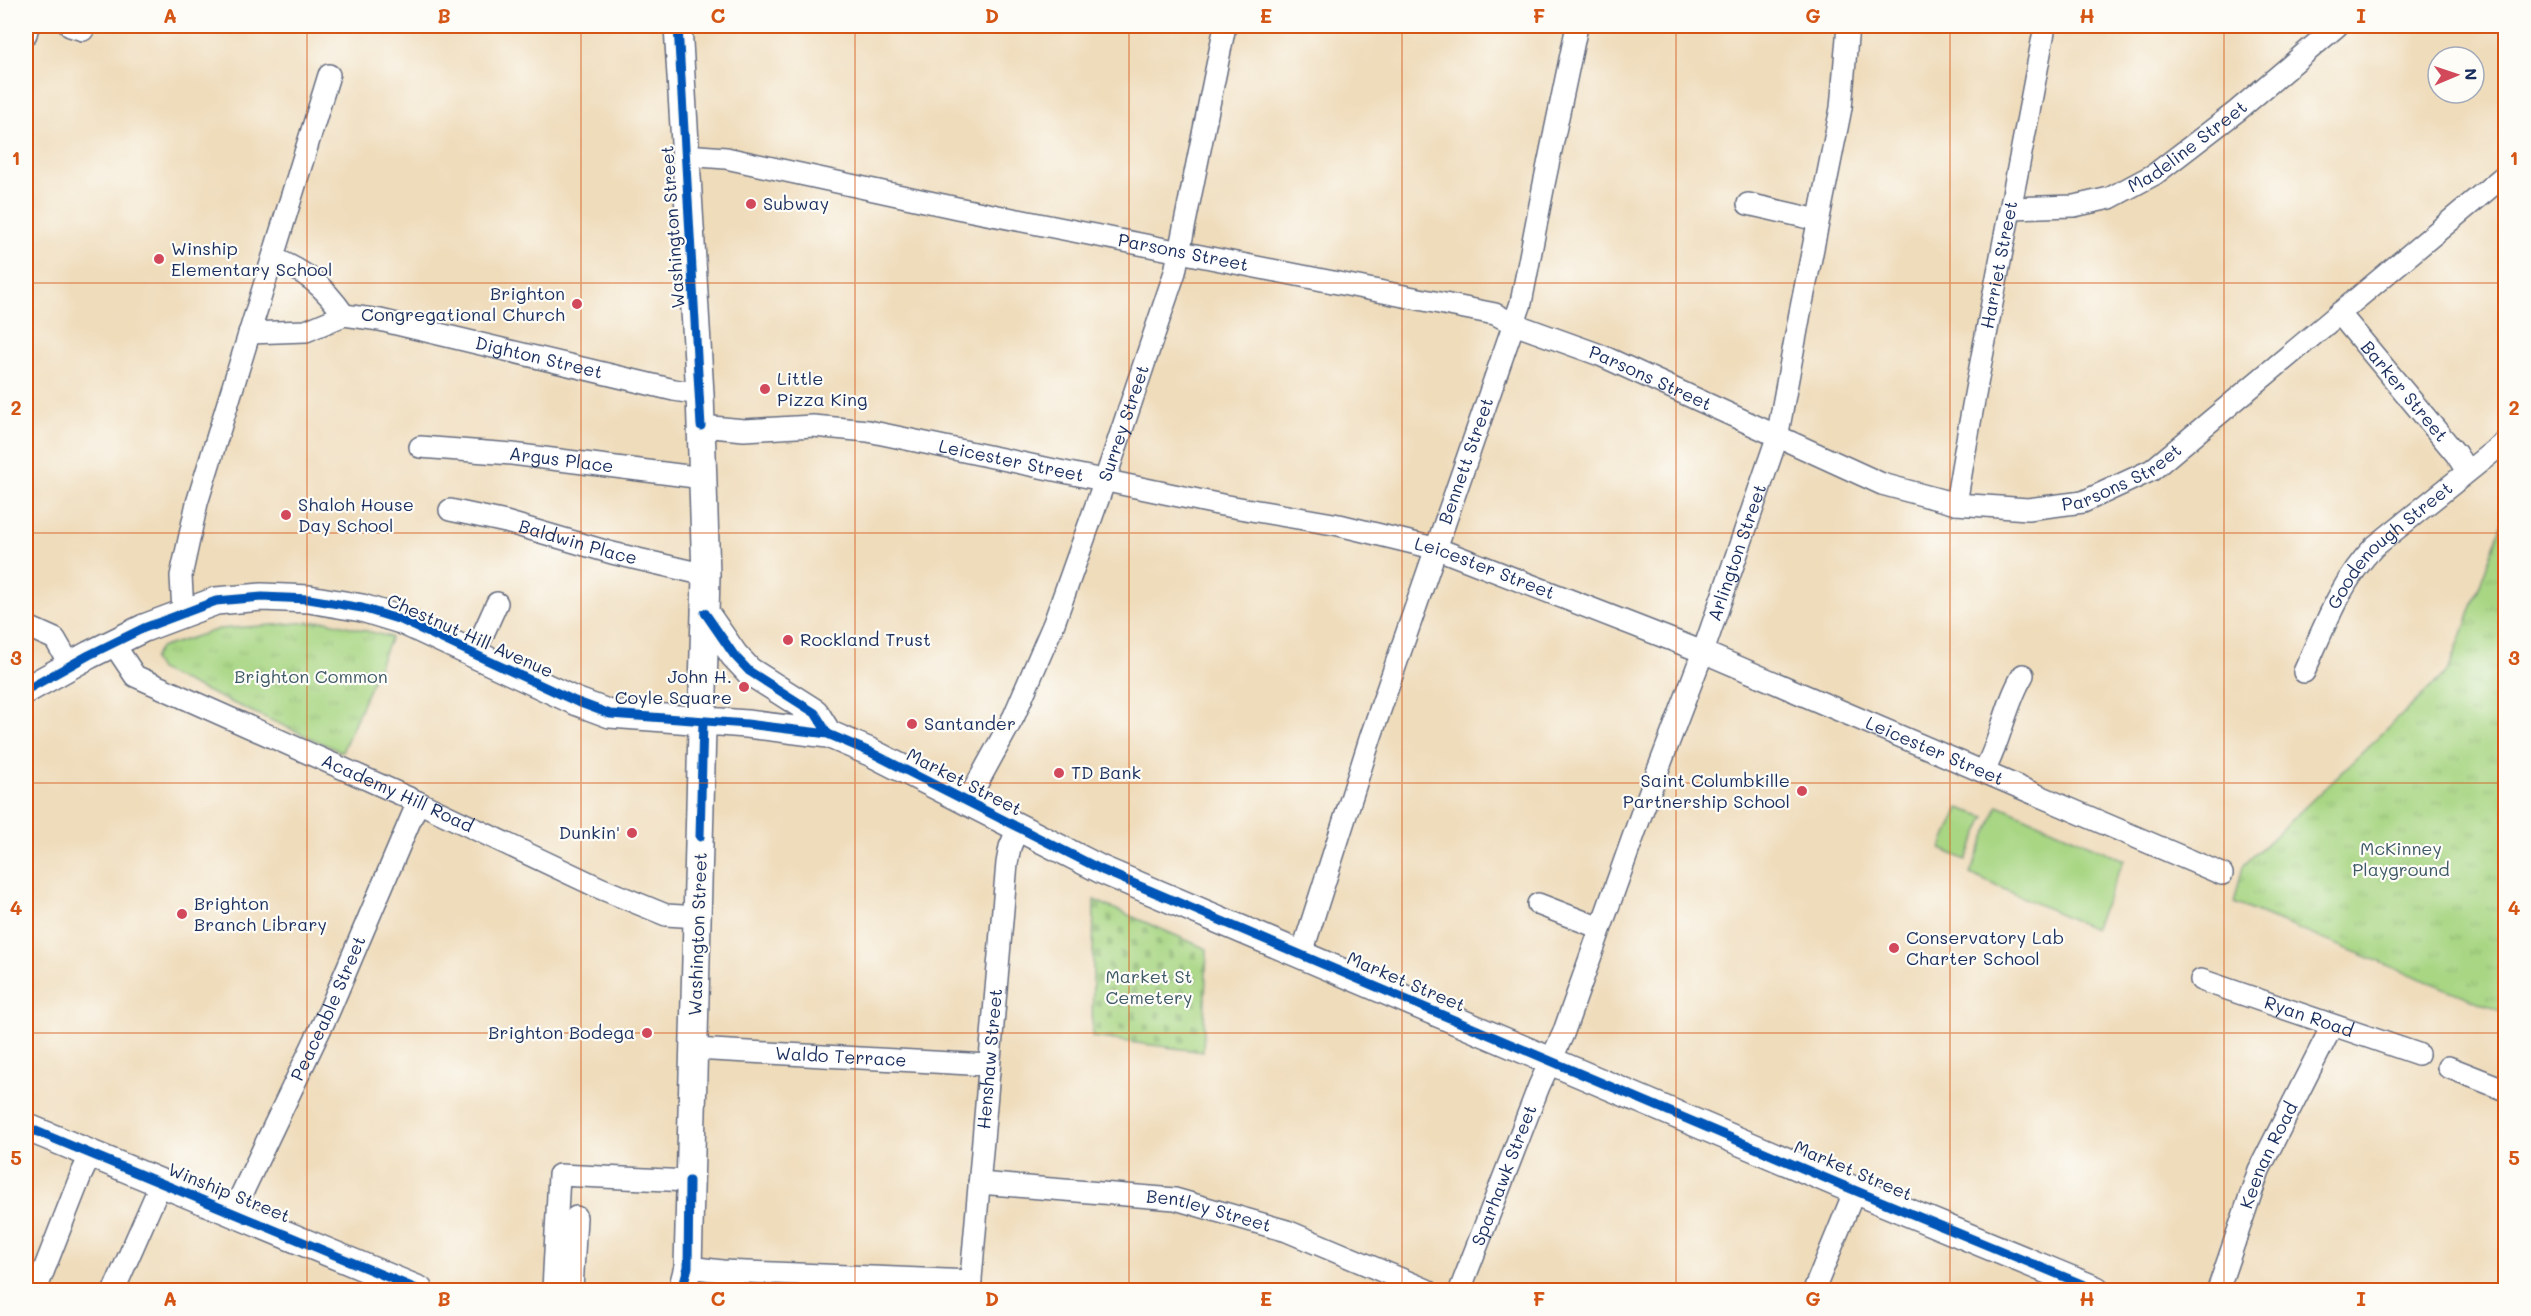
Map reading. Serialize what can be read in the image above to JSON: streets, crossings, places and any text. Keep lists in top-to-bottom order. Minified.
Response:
{"streets":{"main road":["Washington Street","Chestnut Hill Avenue","Market Street","Winship Street"],"street":["Madeline Street","Parsons Street","Harriet Street","Dighton Street","Barker Street","Surrey Street","Argus Place","Leicester Street","Bennett Street","Baldwin Place","Goodenough Street","Arlington Street","Academy Hill Road","Peaceable Street","Ryan Road","Waldo Terrace","Henshaw Street","Keenan Road","Sparhawk Street","Bentley Street"]},"crossings":[["Madeline Street","Harriet Street"],["Washington Street","Parsons Street"],["Washington Street","Dighton Street"],["Washington Street","Argus Place"],["Washington Street","Leicester Street"],["Washington Street","Baldwin Place"],["Washington Street","Chestnut Hill Avenue"],["Washington Street","Market Street"],["Washington Street","Academy Hill Road"],["Washington Street","Waldo Terrace"],["Parsons Street","Harriet Street"],["Parsons Street","Barker Street"],["Parsons Street","Surrey Street"],["Parsons Street","Bennett Street"],["Parsons Street","Arlington Street"],["Barker Street","Goodenough Street"],["Surrey Street","Leicester Street"],["Surrey Street","Market Street"],["Leicester Street","Bennett Street"],["Leicester Street","Arlington Street"],["Bennett Street","Market Street"],["Arlington Street","Market Street"],["Arlington Street","Sparhawk Street"],["Chestnut Hill Avenue","Market Street"],["Chestnut Hill Avenue","Academy Hill Road"],["Market Street","Henshaw Street"],["Market Street","Sparhawk Street"],["Academy Hill Road","Peaceable Street"],["Peaceable Street","Winship Street"],["Ryan Road","Keenan Road"],["Waldo Terrace","Henshaw Street"],["Henshaw Street","Bentley Street"]],"parks":["Brighton Common","McKinney Playground","Market St Cemetery"],"places":["Subway","Winship Elementary School","Brighton Congregational Church","Little Pizza King","Shaloh House Day School","Rockland Trust","John H. Coyle Square","Santander","TD Bank","Saint Columbkille Partnership School","Dunkin'","Brighton Branch Library","Conservatory Lab Charter School","Brighton Bodega"],"north":"right","grid":{"columns":["A","B","C","D","E","F","G","H","I"],"rows":["1","2","3","4","5"]}}
